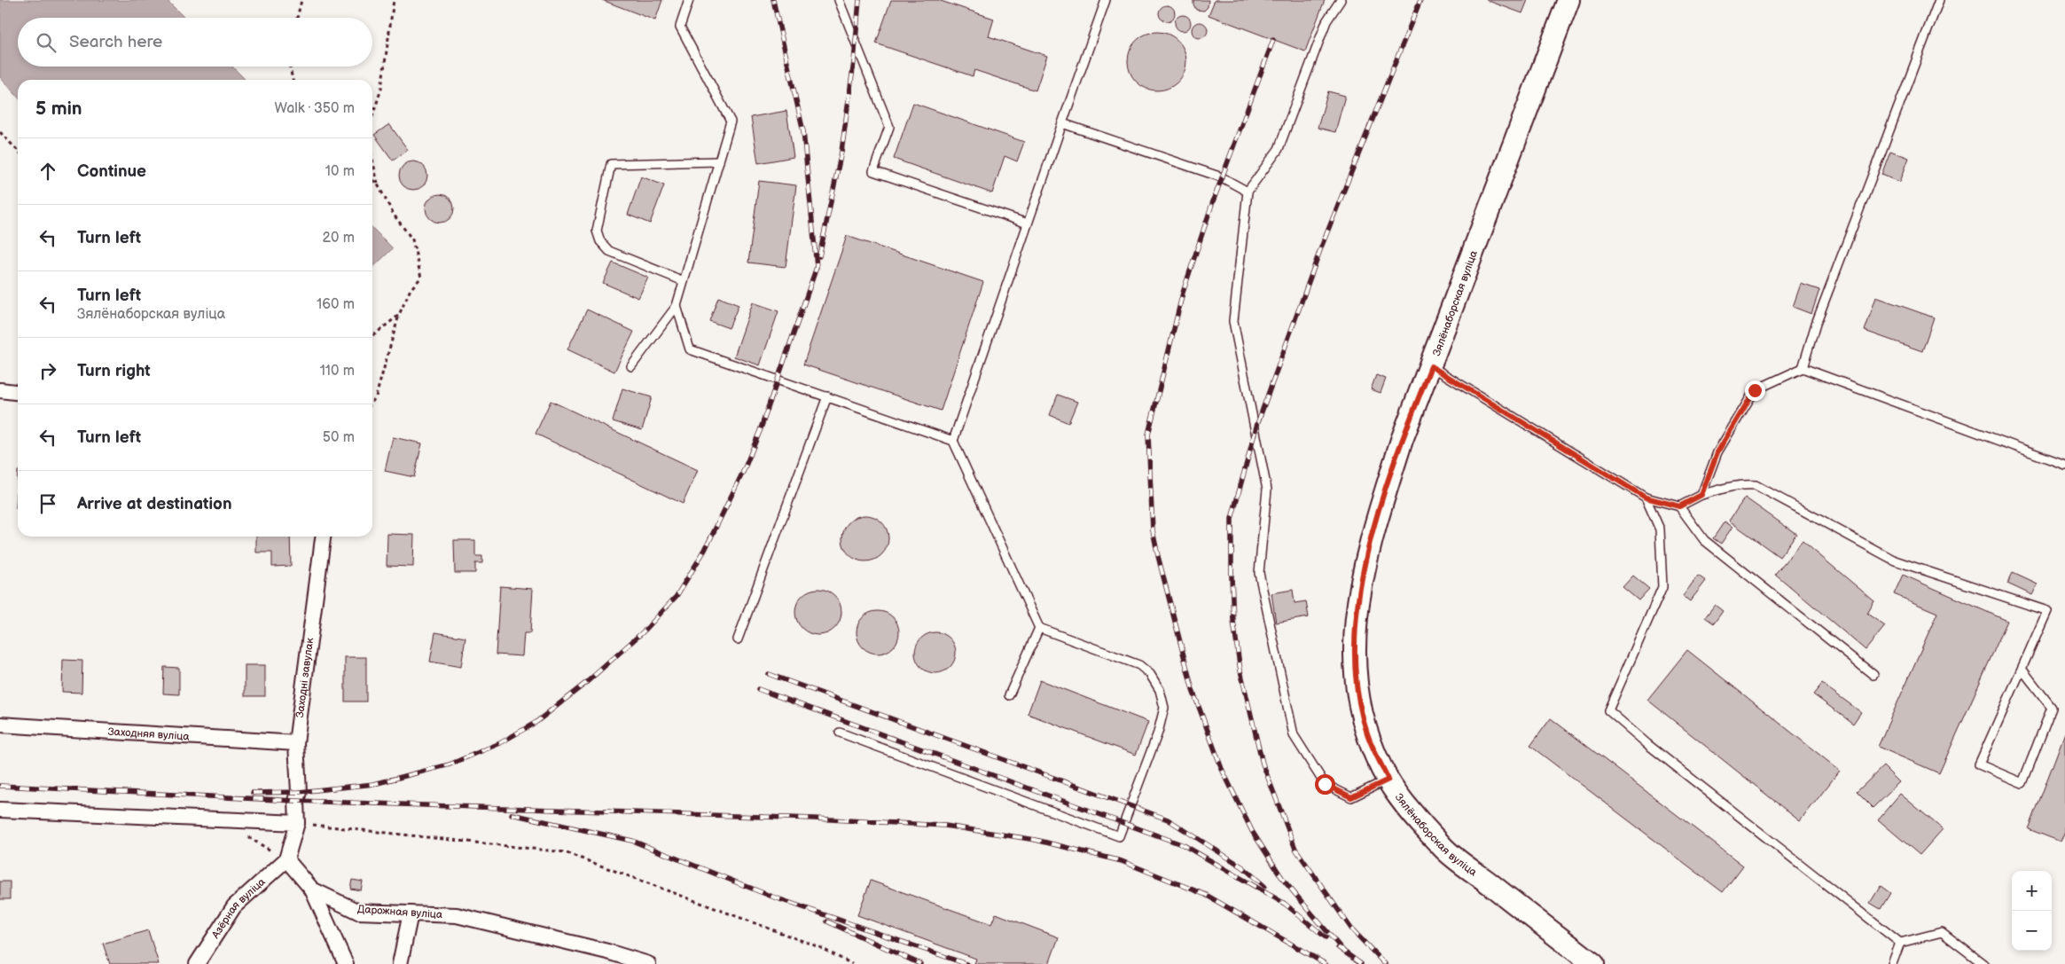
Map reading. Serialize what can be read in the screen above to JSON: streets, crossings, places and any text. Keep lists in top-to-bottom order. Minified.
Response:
{"streets":{"main road":["Зялёнаборская вуліца"],"street":["Заходні завулак","Заходняя вуліца","Азёрная вуліца","Дарожная вуліца"]},"crossings":[["Заходні завулак","Заходняя вуліца"],["Азёрная вуліца","Дарожная вуліца"]],"page":{"search":"Search here","heading":["5 min","Walk · 350 m"],"list":[["Continue","10 m"],["Turn left","20 m"],["Turn left","Зялёнаборская вуліца","160 m"],["Turn right","110 m"],["Turn left","50 m"],"Arrive at destination"],"map_buttons":["+","−"]}}
